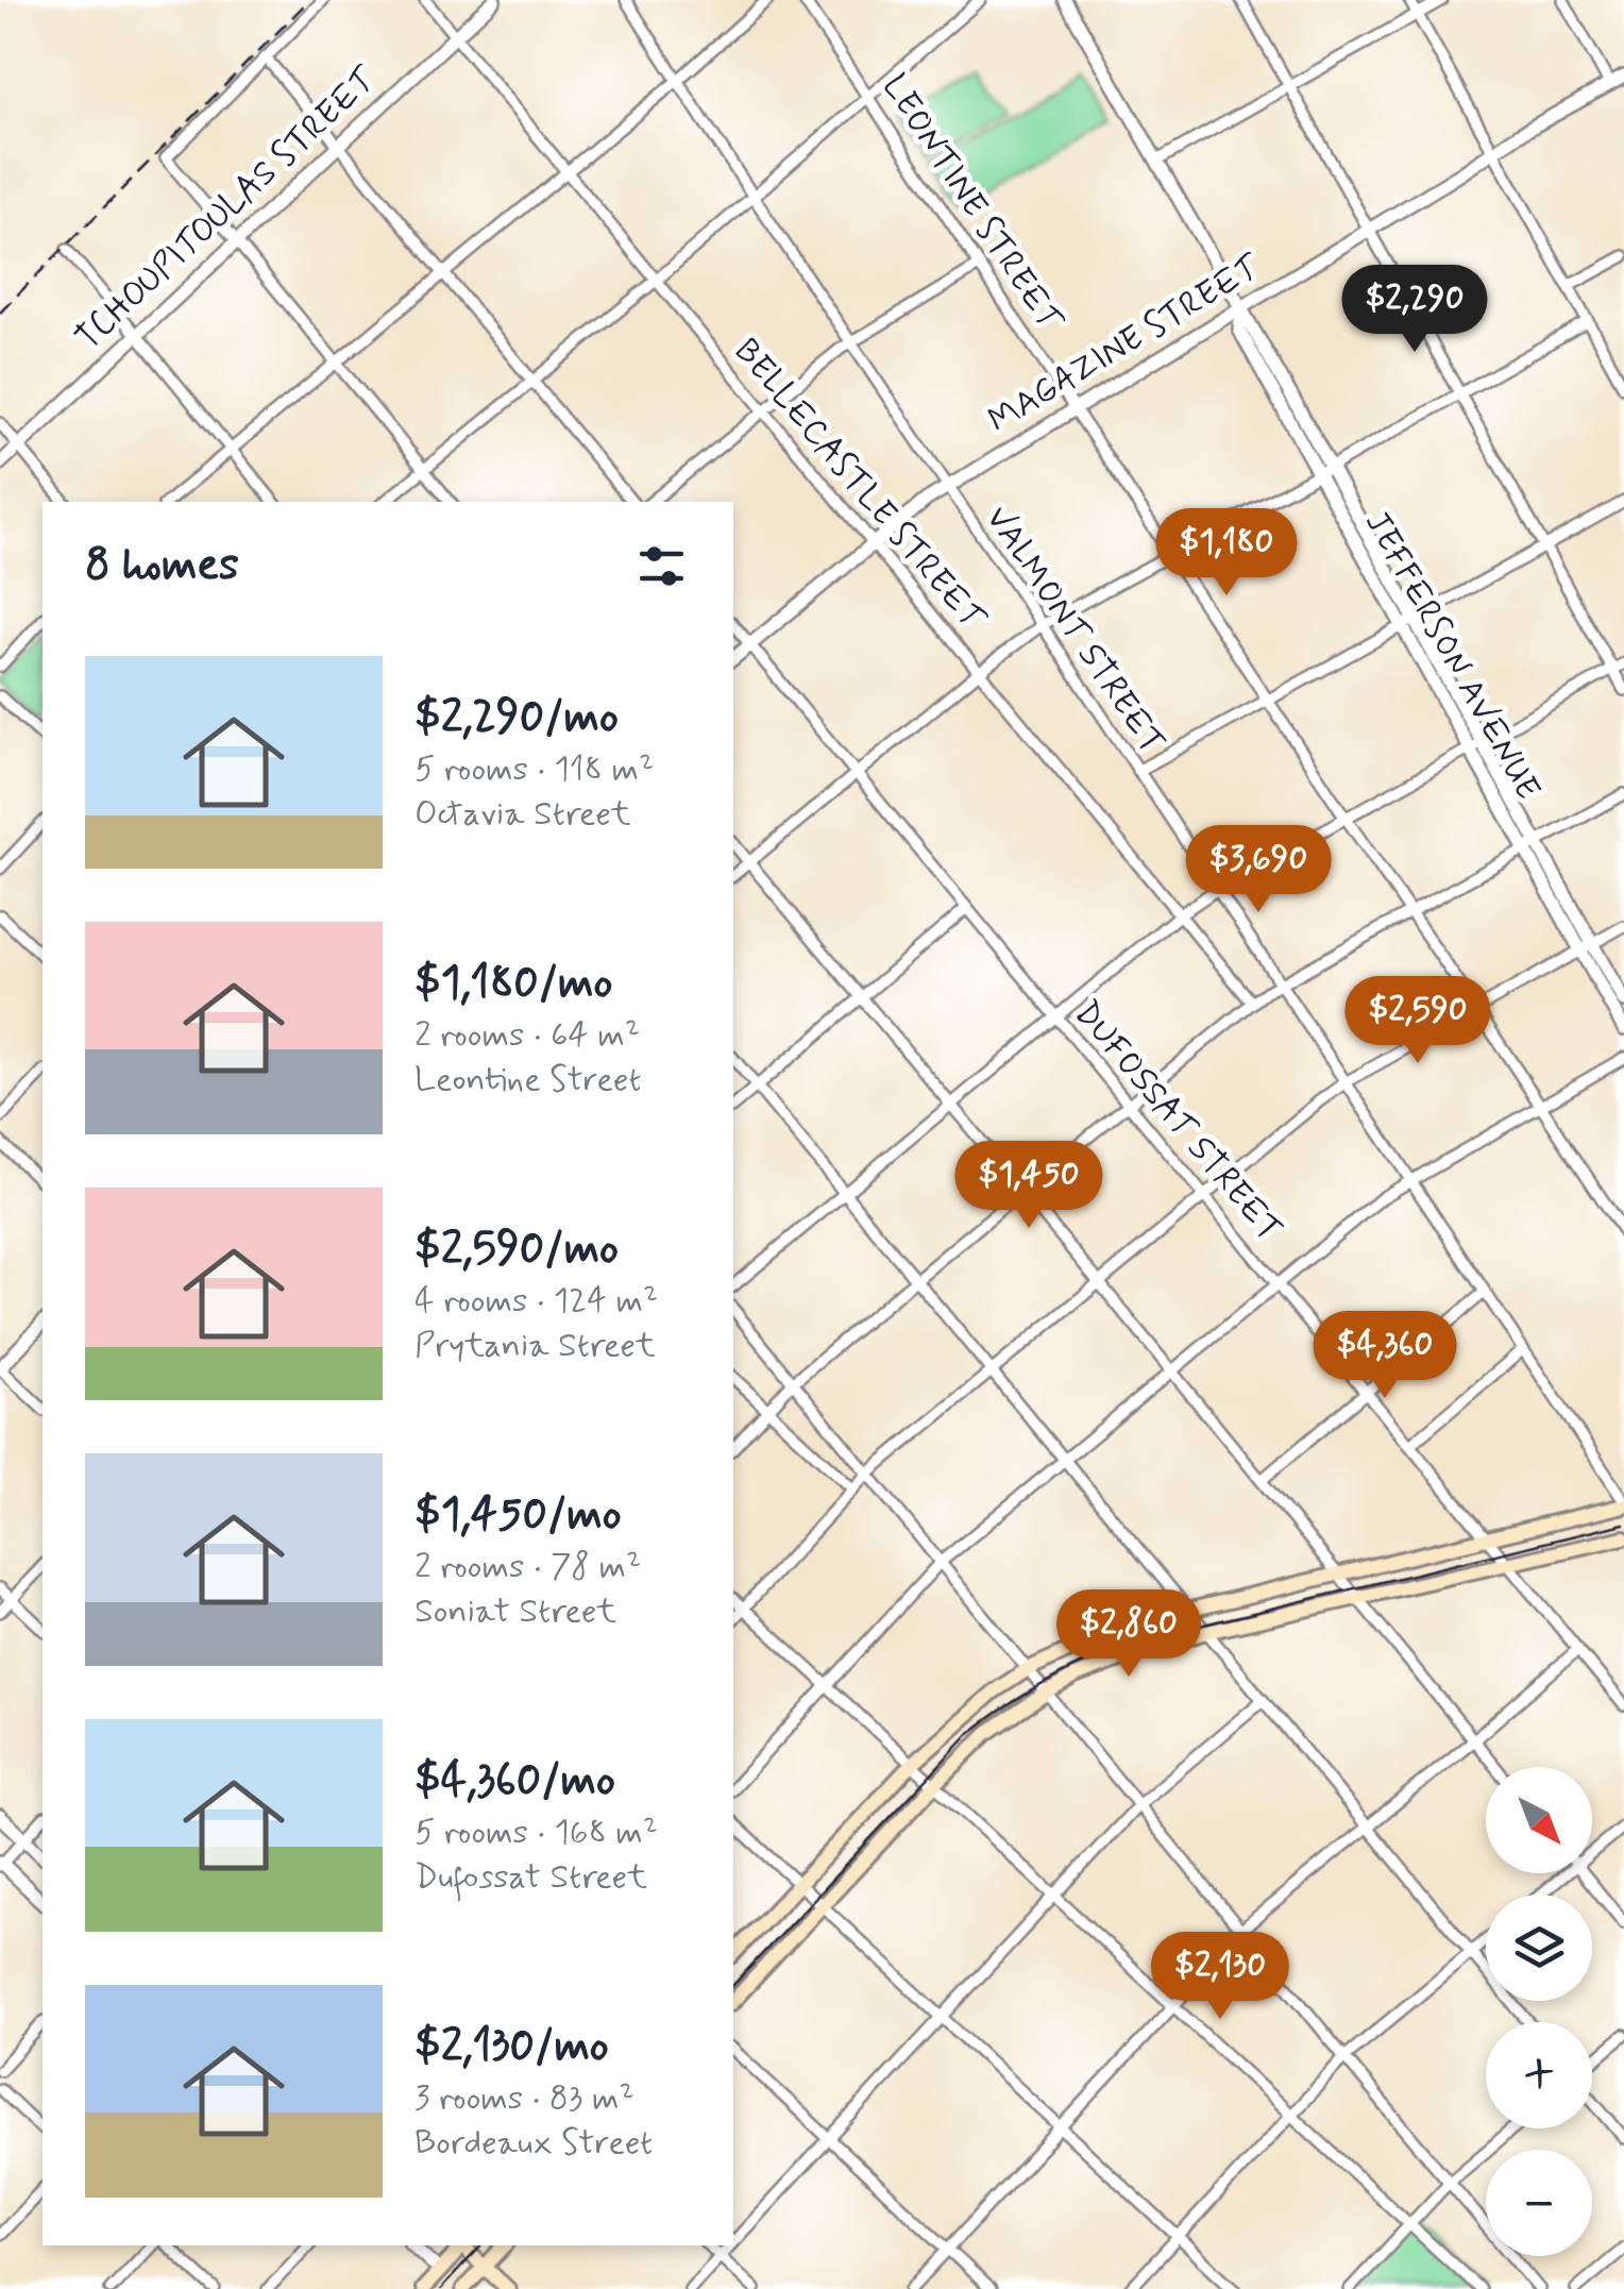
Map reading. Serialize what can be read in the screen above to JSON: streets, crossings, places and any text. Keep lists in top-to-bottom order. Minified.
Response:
{"streets":{"street":["LEONTINE STREET","TCHOUPITOULAS STREET","MAGAZINE STREET","BELLECASTLE STREET","VALMONT STREET","JEFFERSON AVENUE","DUFOSSAT STREET"]},"crossings":[["LEONTINE STREET","MAGAZINE STREET"],["TCHOUPITOULAS STREET","BELLECASTLE STREET"],["MAGAZINE STREET","BELLECASTLE STREET"],["MAGAZINE STREET","VALMONT STREET"],["MAGAZINE STREET","JEFFERSON AVENUE"],["MAGAZINE STREET","DUFOSSAT STREET"]],"north":"bottom right","page":{"price":["$2,290","$1,180","$3,690","$2,590","$1,450","$4,360","$2,860","$2,130"],"heading":"8 homes","list":[{"name":"$2,290/mo","note":"5 rooms · 118 m² · Octavia Street"},{"name":"$1,180/mo","note":"2 rooms · 64 m² · Leontine Street"},{"name":"$2,590/mo","note":"4 rooms · 124 m² · Prytania Street"},{"name":"$1,450/mo","note":"2 rooms · 78 m² · Soniat Street"},{"name":"$4,360/mo","note":"5 rooms · 168 m² · Dufossat Street"},{"name":"$2,130/mo","note":"3 rooms · 83 m² · Bordeaux Street"}],"map_buttons":["+","−"]}}
